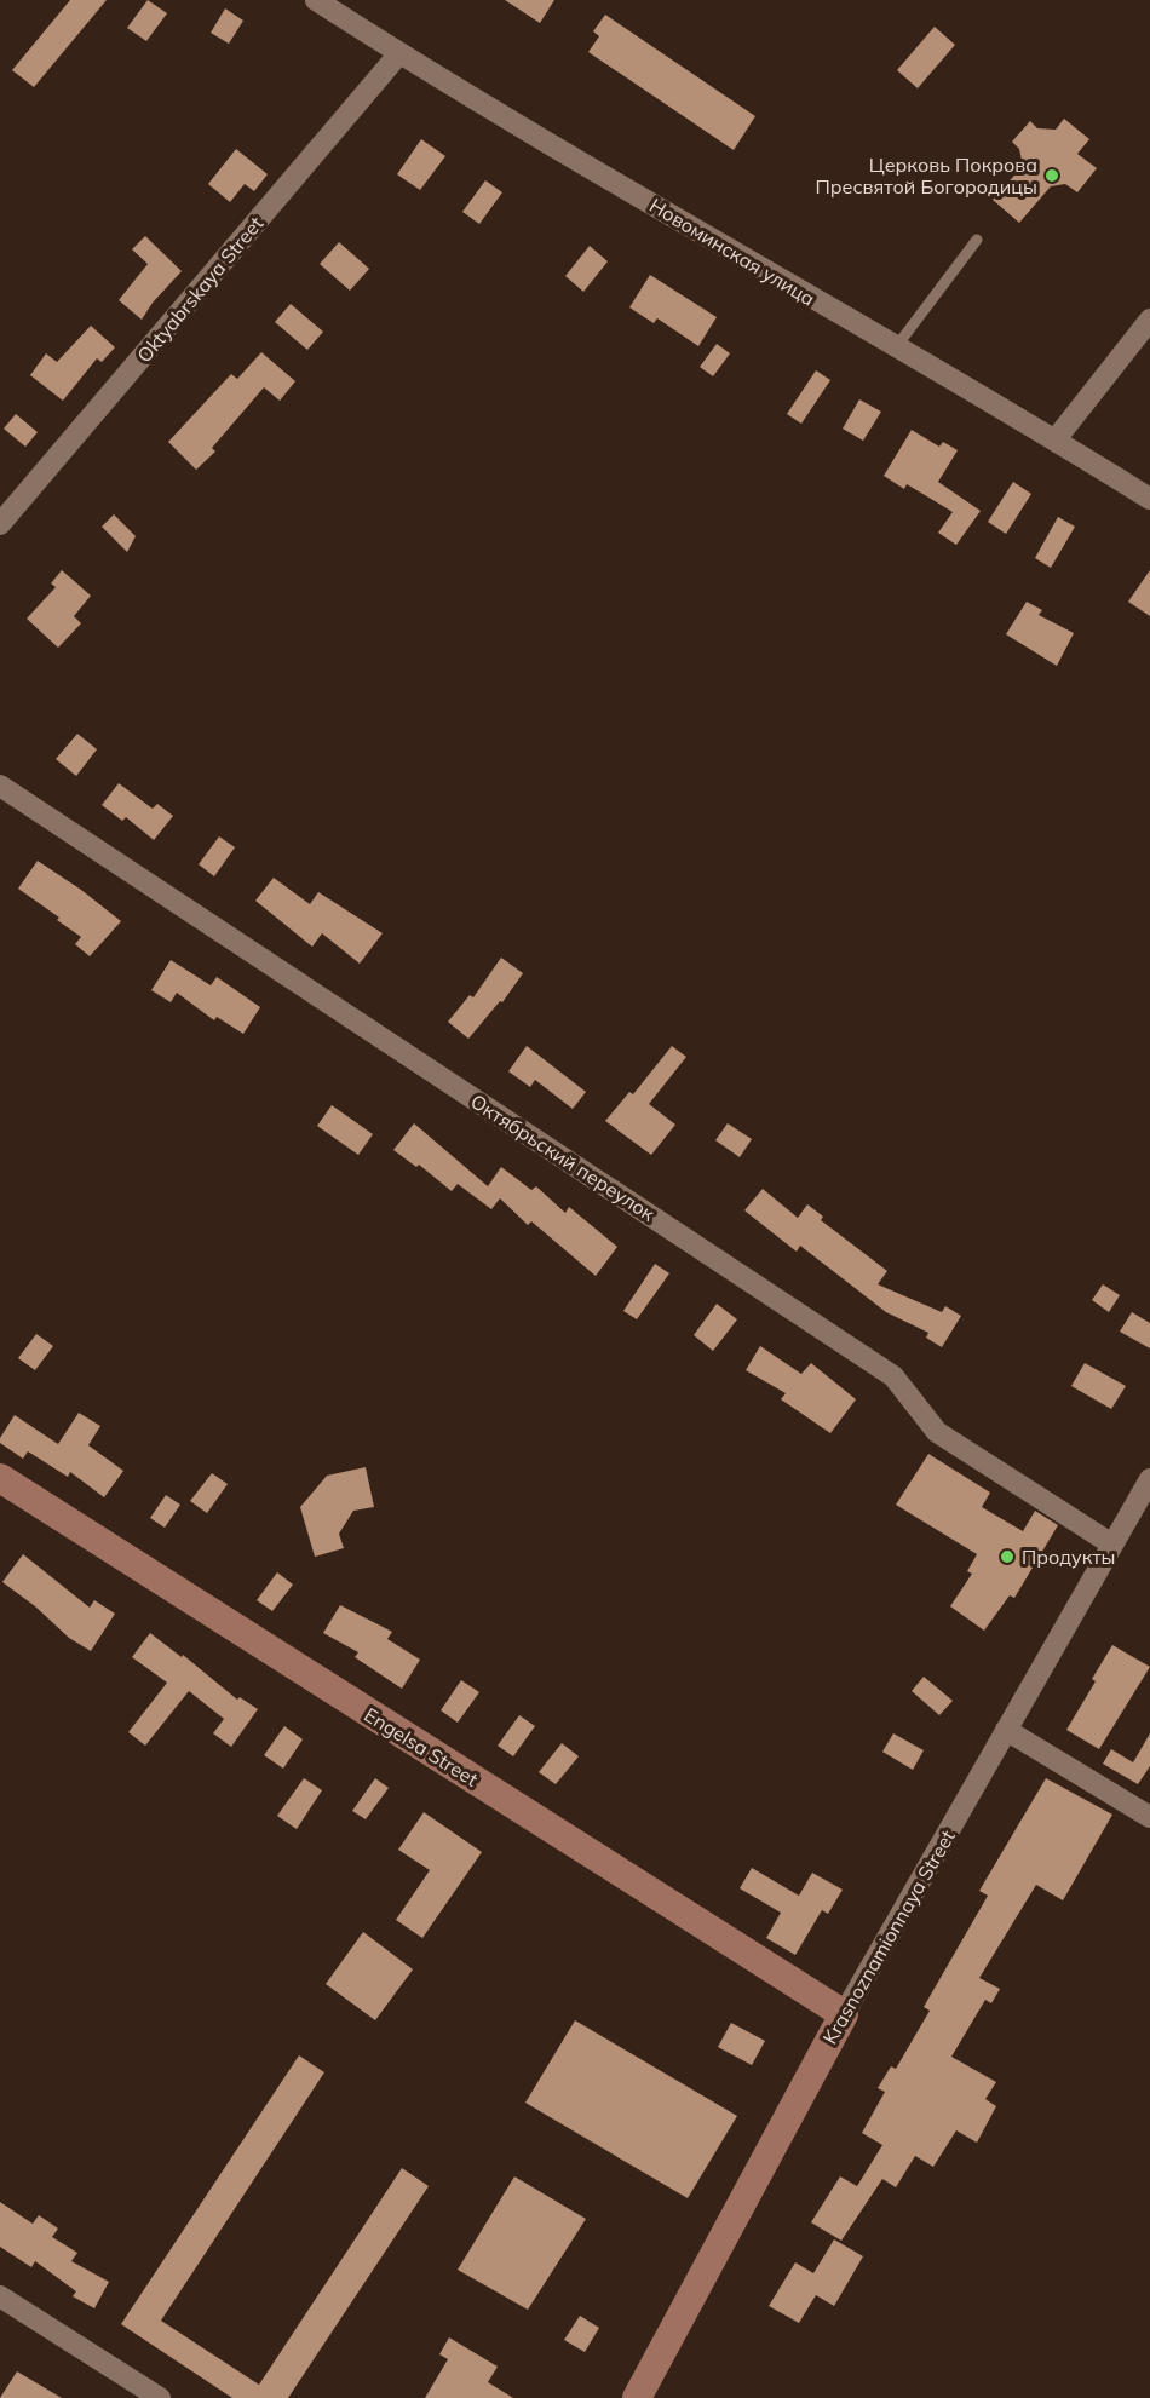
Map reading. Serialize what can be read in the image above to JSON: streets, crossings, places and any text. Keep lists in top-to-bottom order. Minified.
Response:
{"streets":{"main road":["Engelsa Street","Krasnoznamionnaya Street"],"street":["Новоминская улица","Oktyabrskaya Street","Октябрьский переулок"]},"crossings":[["Новоминская улица","Oktyabrskaya Street"],["Октябрьский переулок","Krasnoznamionnaya Street"],["Engelsa Street","Krasnoznamionnaya Street"]],"places":["Церковь Покрова Пресвятой Богородицы","Продукты"]}
